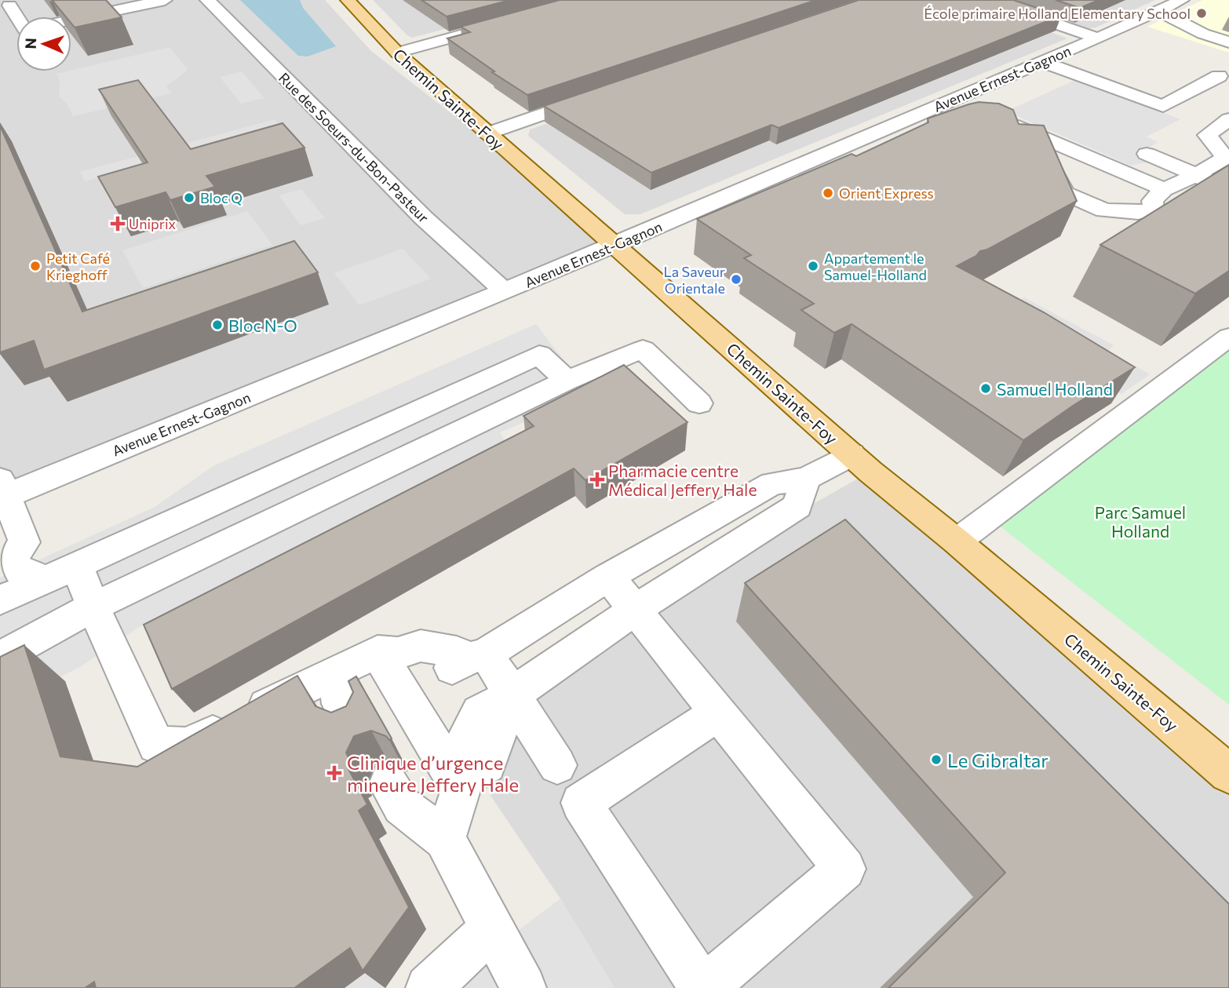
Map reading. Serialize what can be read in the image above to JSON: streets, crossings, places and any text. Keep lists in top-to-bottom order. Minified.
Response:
{"streets":{"main road":["Chemin Sainte-Foy"],"street":["Avenue Ernest-Gagnon","Rue des Soeurs-du-Bon-Pasteur"]},"crossings":[["Avenue Ernest-Gagnon","Chemin Sainte-Foy"],["Avenue Ernest-Gagnon","Rue des Soeurs-du-Bon-Pasteur"]],"parks":["Parc Samuel Holland"],"places":{"other":["École primaire Holland Elementary School","Orient Express","Bloc Q","Petit Café Krieghoff","Appartement le Samuel-Holland","La Saveur Orientale","Bloc N-O","Samuel Holland","Le Gibraltar"],"health":["Uniprix","Pharmacie centre Médical Jeffery Hale","Clinique d’urgence mineure Jeffery Hale"]},"north":"left"}
